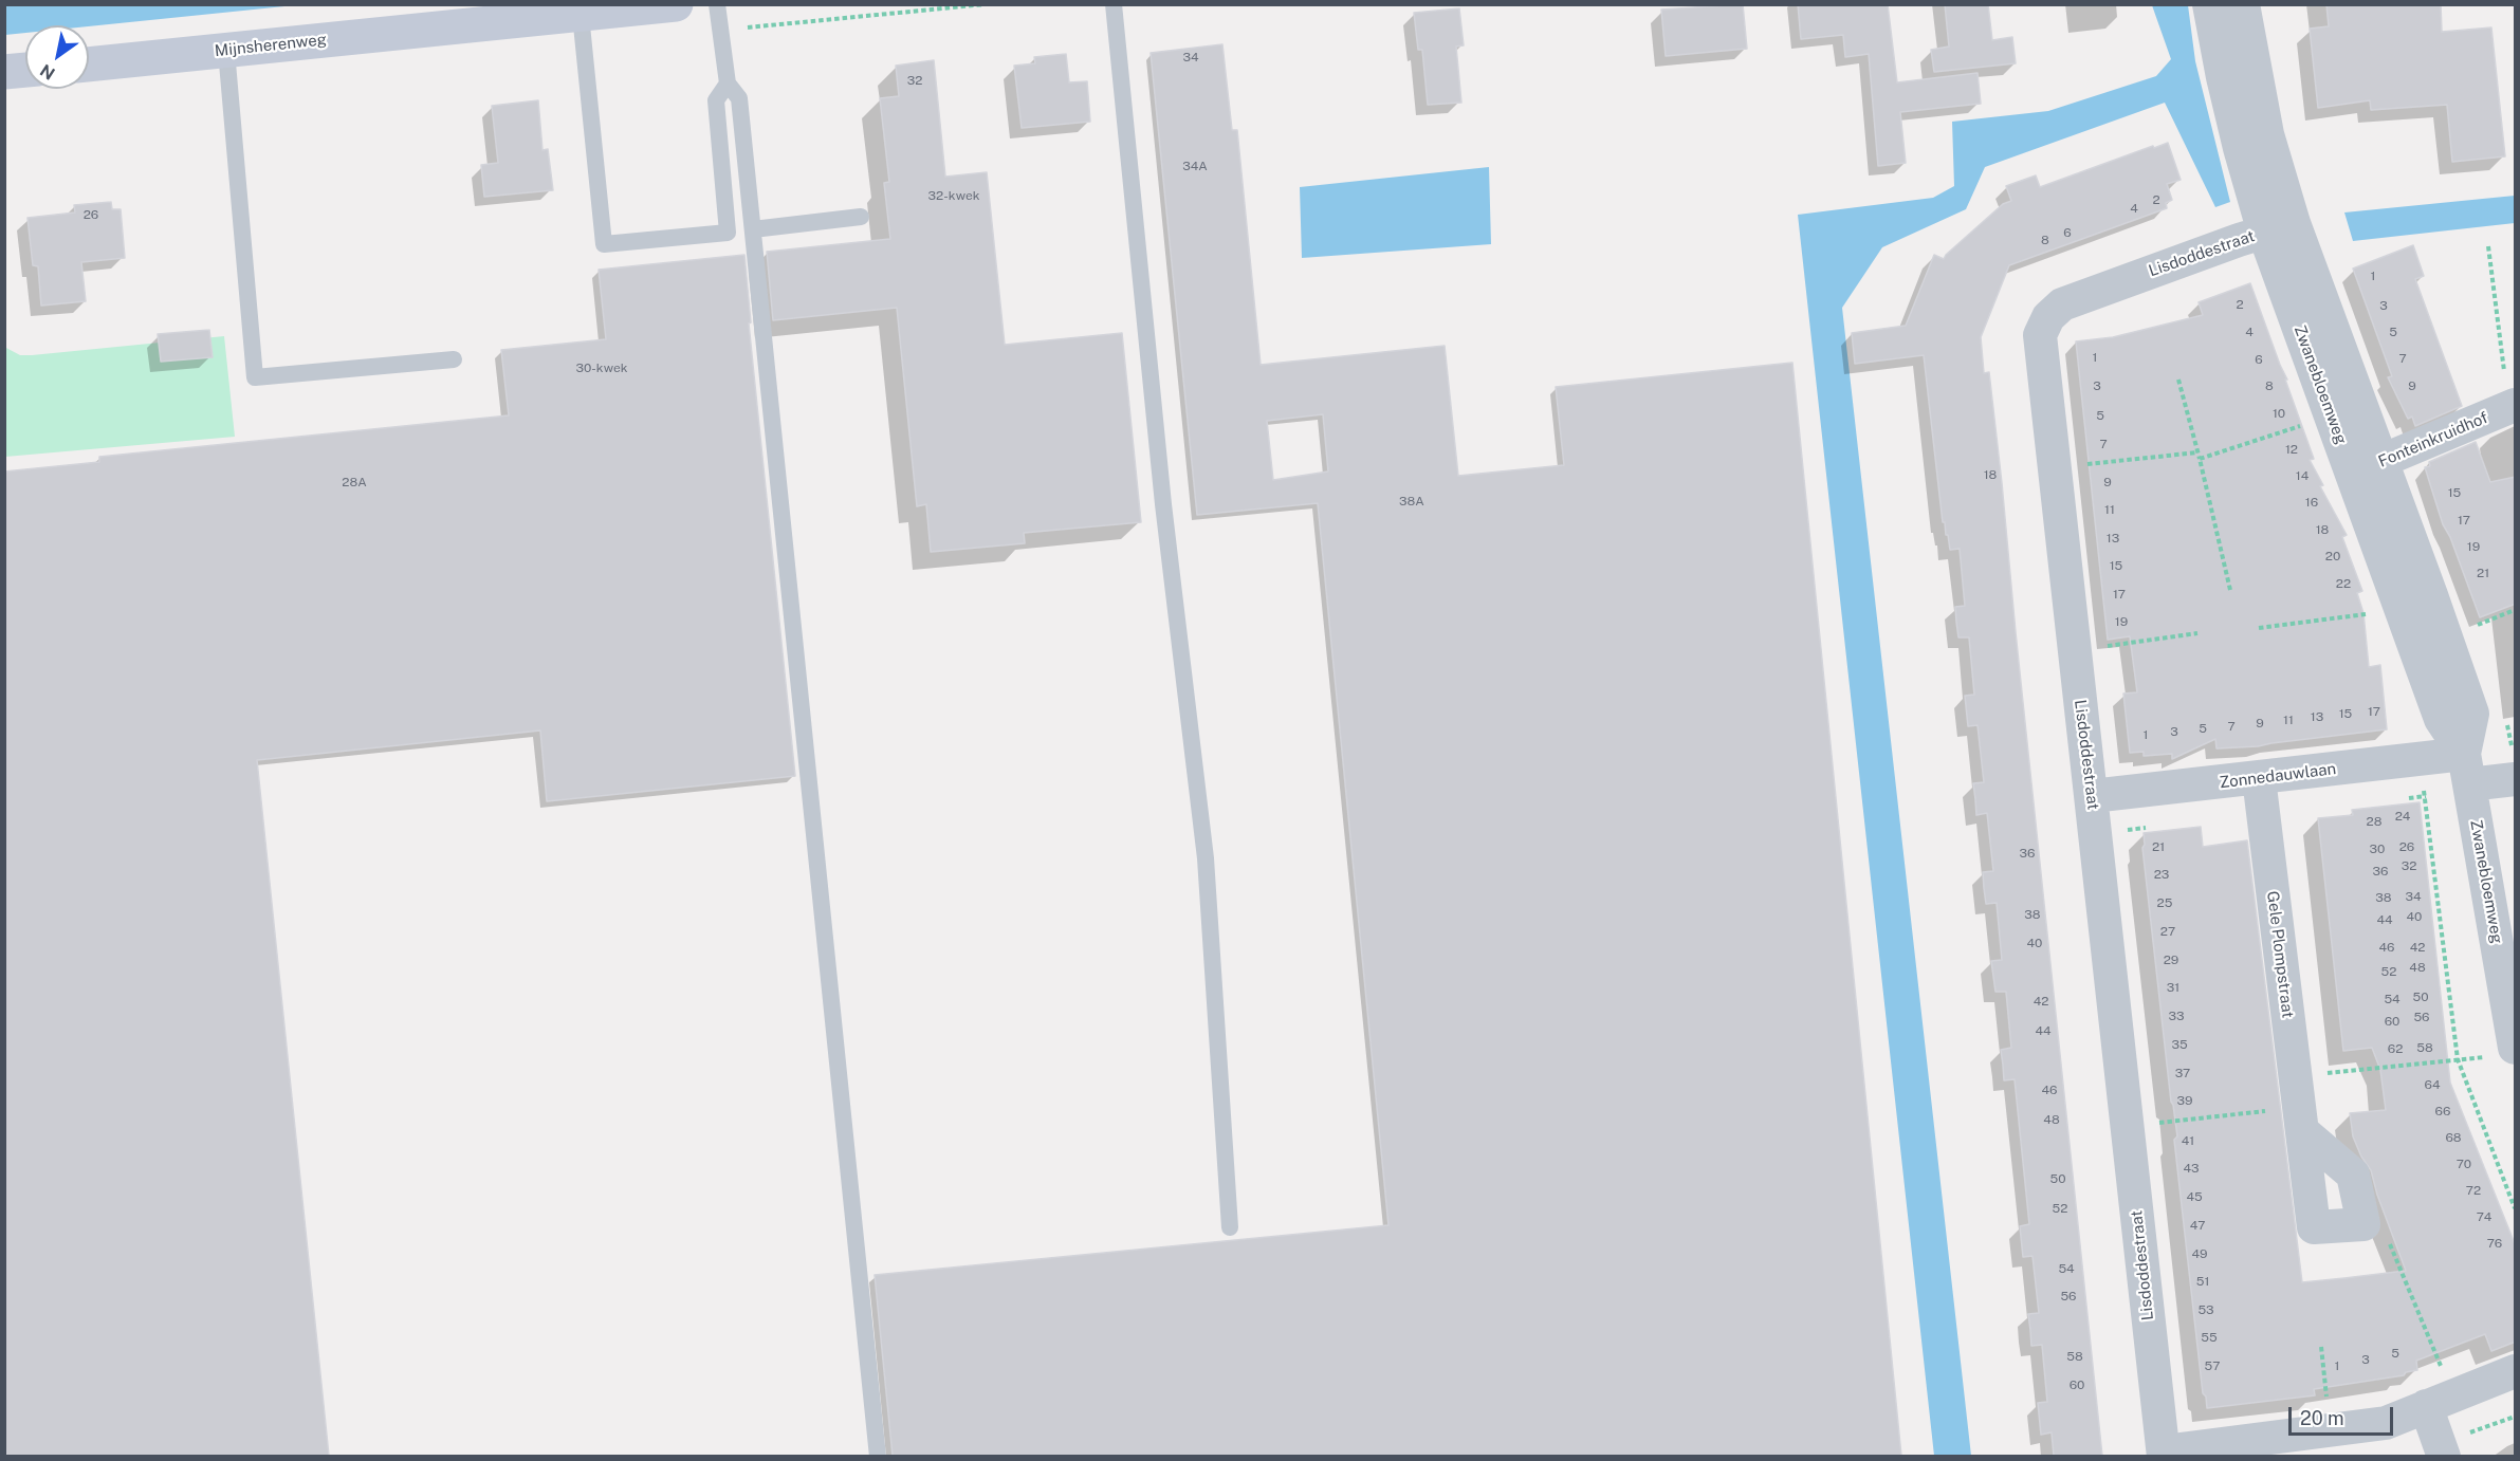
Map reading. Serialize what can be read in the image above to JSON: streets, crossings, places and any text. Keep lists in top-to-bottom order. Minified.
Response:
{"streets":{"street":["Mijnsherenweg","Lisdoddestraat","Zwanebloemweg","Fonteinkruidhof","Zonnedauwlaan","Gele Plompstraat"]},"crossings":[["Lisdoddestraat","Zwanebloemweg"],["Lisdoddestraat","Zonnedauwlaan"],["Zwanebloemweg","Fonteinkruidhof"],["Zwanebloemweg","Zonnedauwlaan"],["Zonnedauwlaan","Gele Plompstraat"]],"house_numbers":["34","32","34A","32-kwek","2","4","26","6","8","1","2","3","4","5","1","7","6","30-kwek","3","8","9","10","5","7","12","18","14","28A","9","15","38A","16","11","17","18","13","19","20","15","21","22","17","19","17","15","13","11","9","7","5","3","1","24","28","21","26","30","36","32","36","23","34","38","25","38","40","44","27","40","46","42","29","48","52","31","50","54","42","33","56","60","44","35","58","62","37","64","46","39","66","48","68","41","70","43","50","72","45","52","74","47","76","49","54","51","56","53","55","5","58","3","57","1","60"],"scale_bar":"20 m","north":"bottom left"}
